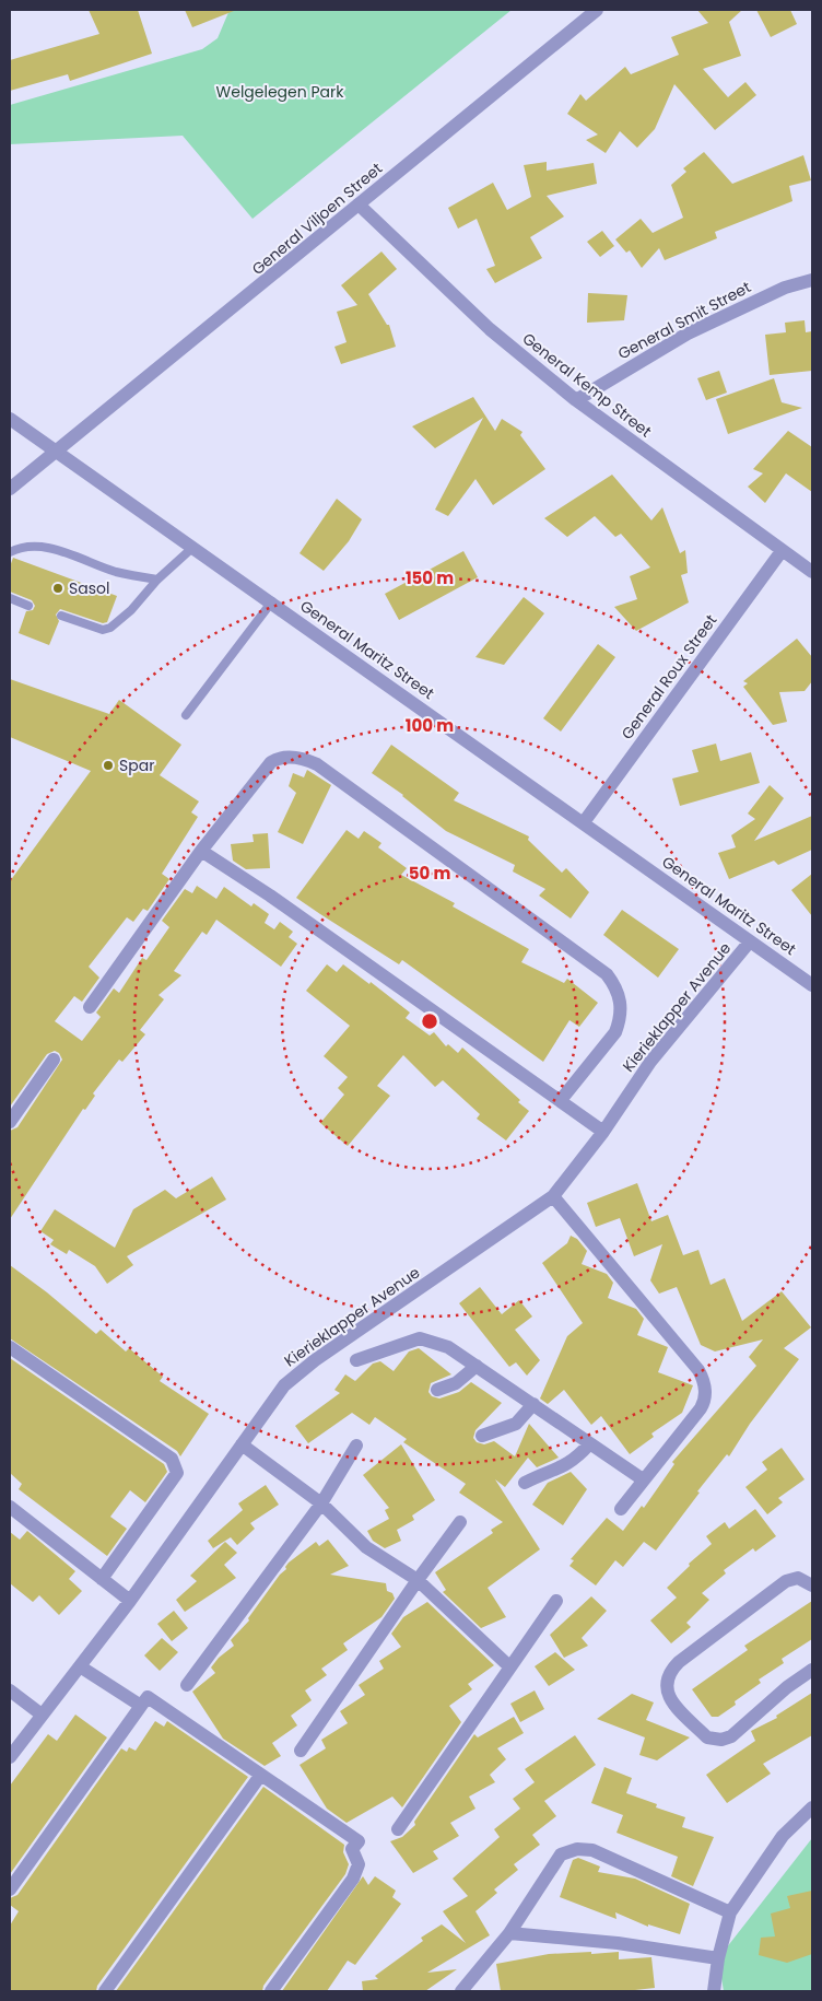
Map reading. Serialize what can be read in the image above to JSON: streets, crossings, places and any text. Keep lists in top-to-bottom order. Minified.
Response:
{"streets":{"street":["General Viljoen Street","General Smit Street","General Kemp Street","General Maritz Street","General Roux Street","Kierieklapper Avenue"]},"crossings":[["General Viljoen Street","General Kemp Street"],["General Viljoen Street","General Maritz Street"],["General Smit Street","General Kemp Street"],["General Kemp Street","General Roux Street"],["General Maritz Street","General Roux Street"],["General Maritz Street","Kierieklapper Avenue"]],"parks":["Welgelegen Park"],"places":["Sasol","Spar"],"rings":["150 m","100 m","50 m"]}
